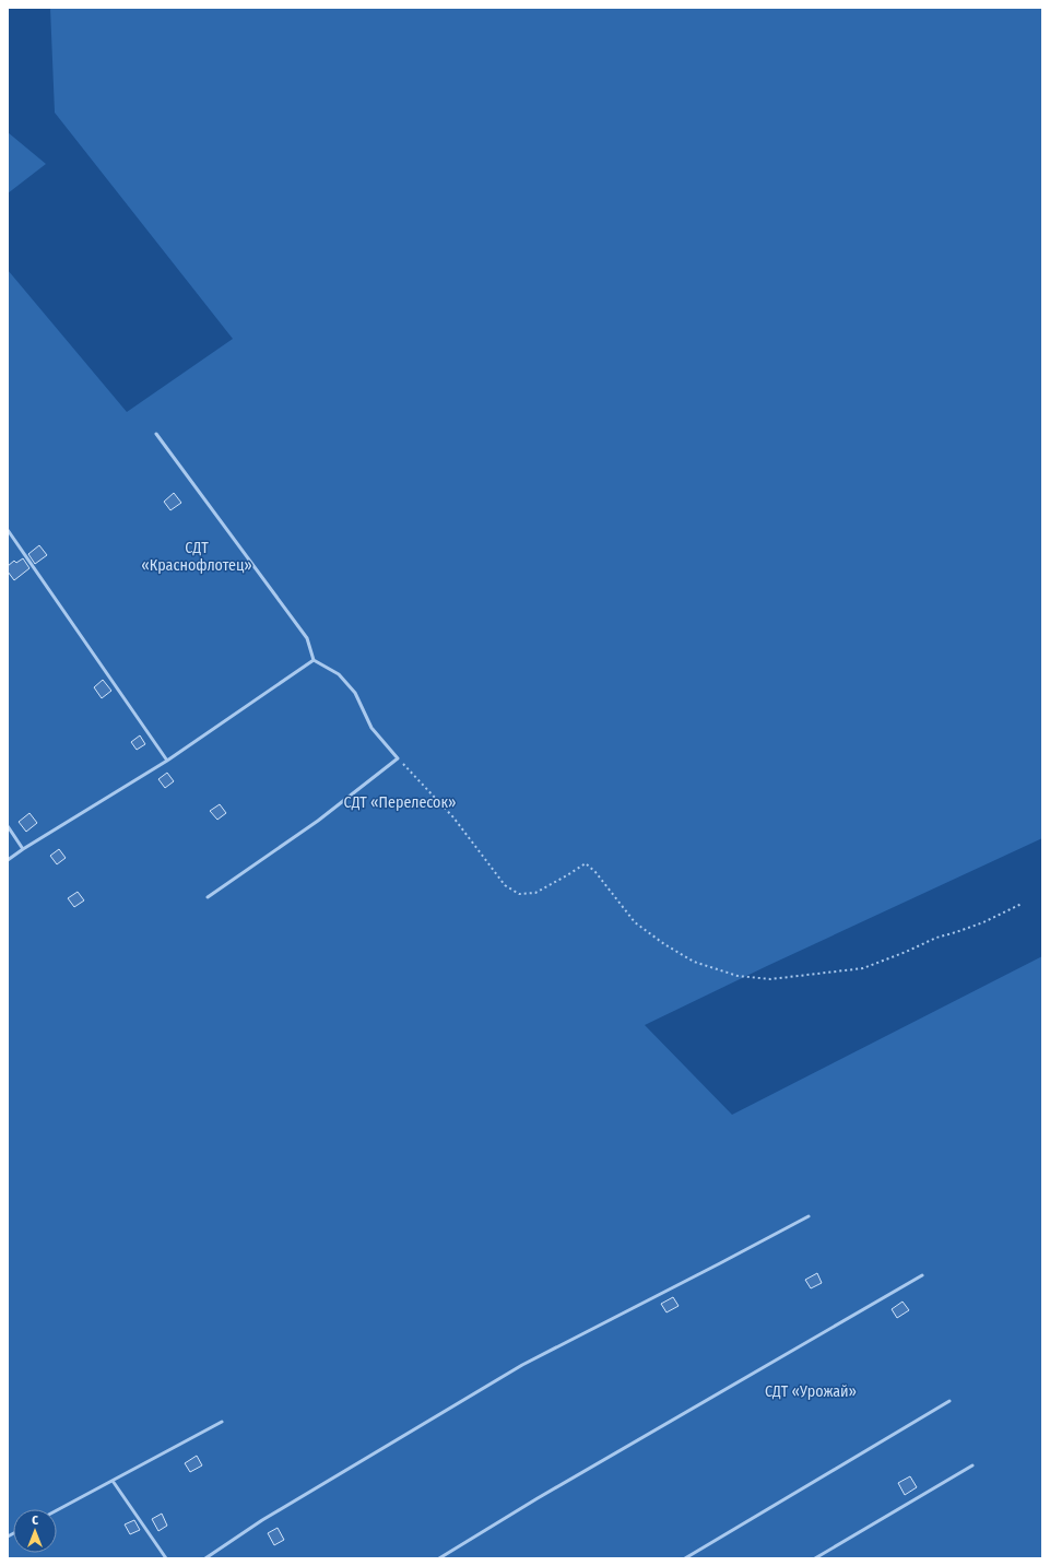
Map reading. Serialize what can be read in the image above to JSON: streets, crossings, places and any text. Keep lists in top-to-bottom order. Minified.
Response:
{"parks":["СДТ «Краснофлотец»","СДТ «Перелесок»","СДТ «Урожай»"],"north":"top"}
